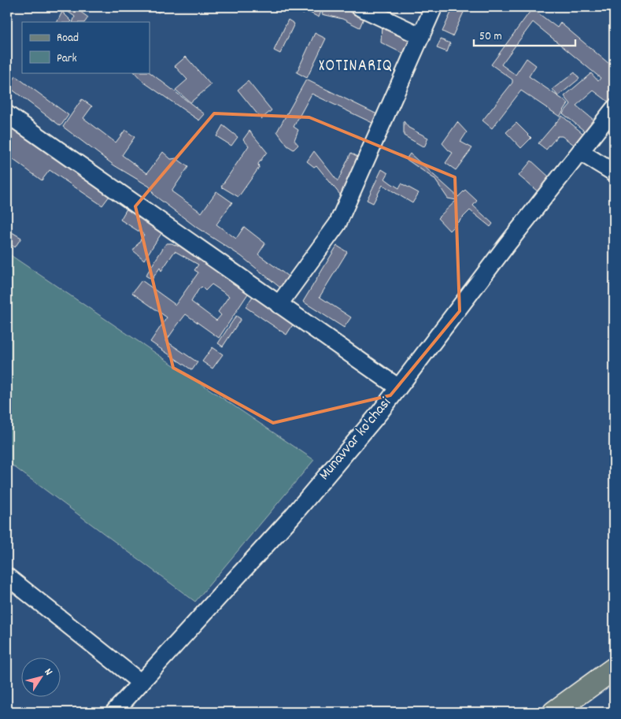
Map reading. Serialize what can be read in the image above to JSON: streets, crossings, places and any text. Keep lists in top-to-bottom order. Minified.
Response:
{"streets":{"street":["Munavvar ko'chasi"]},"districts":["XOTINARIQ"],"legend":["Road","Park"],"scale_bar":"50 m","north":"top right"}
